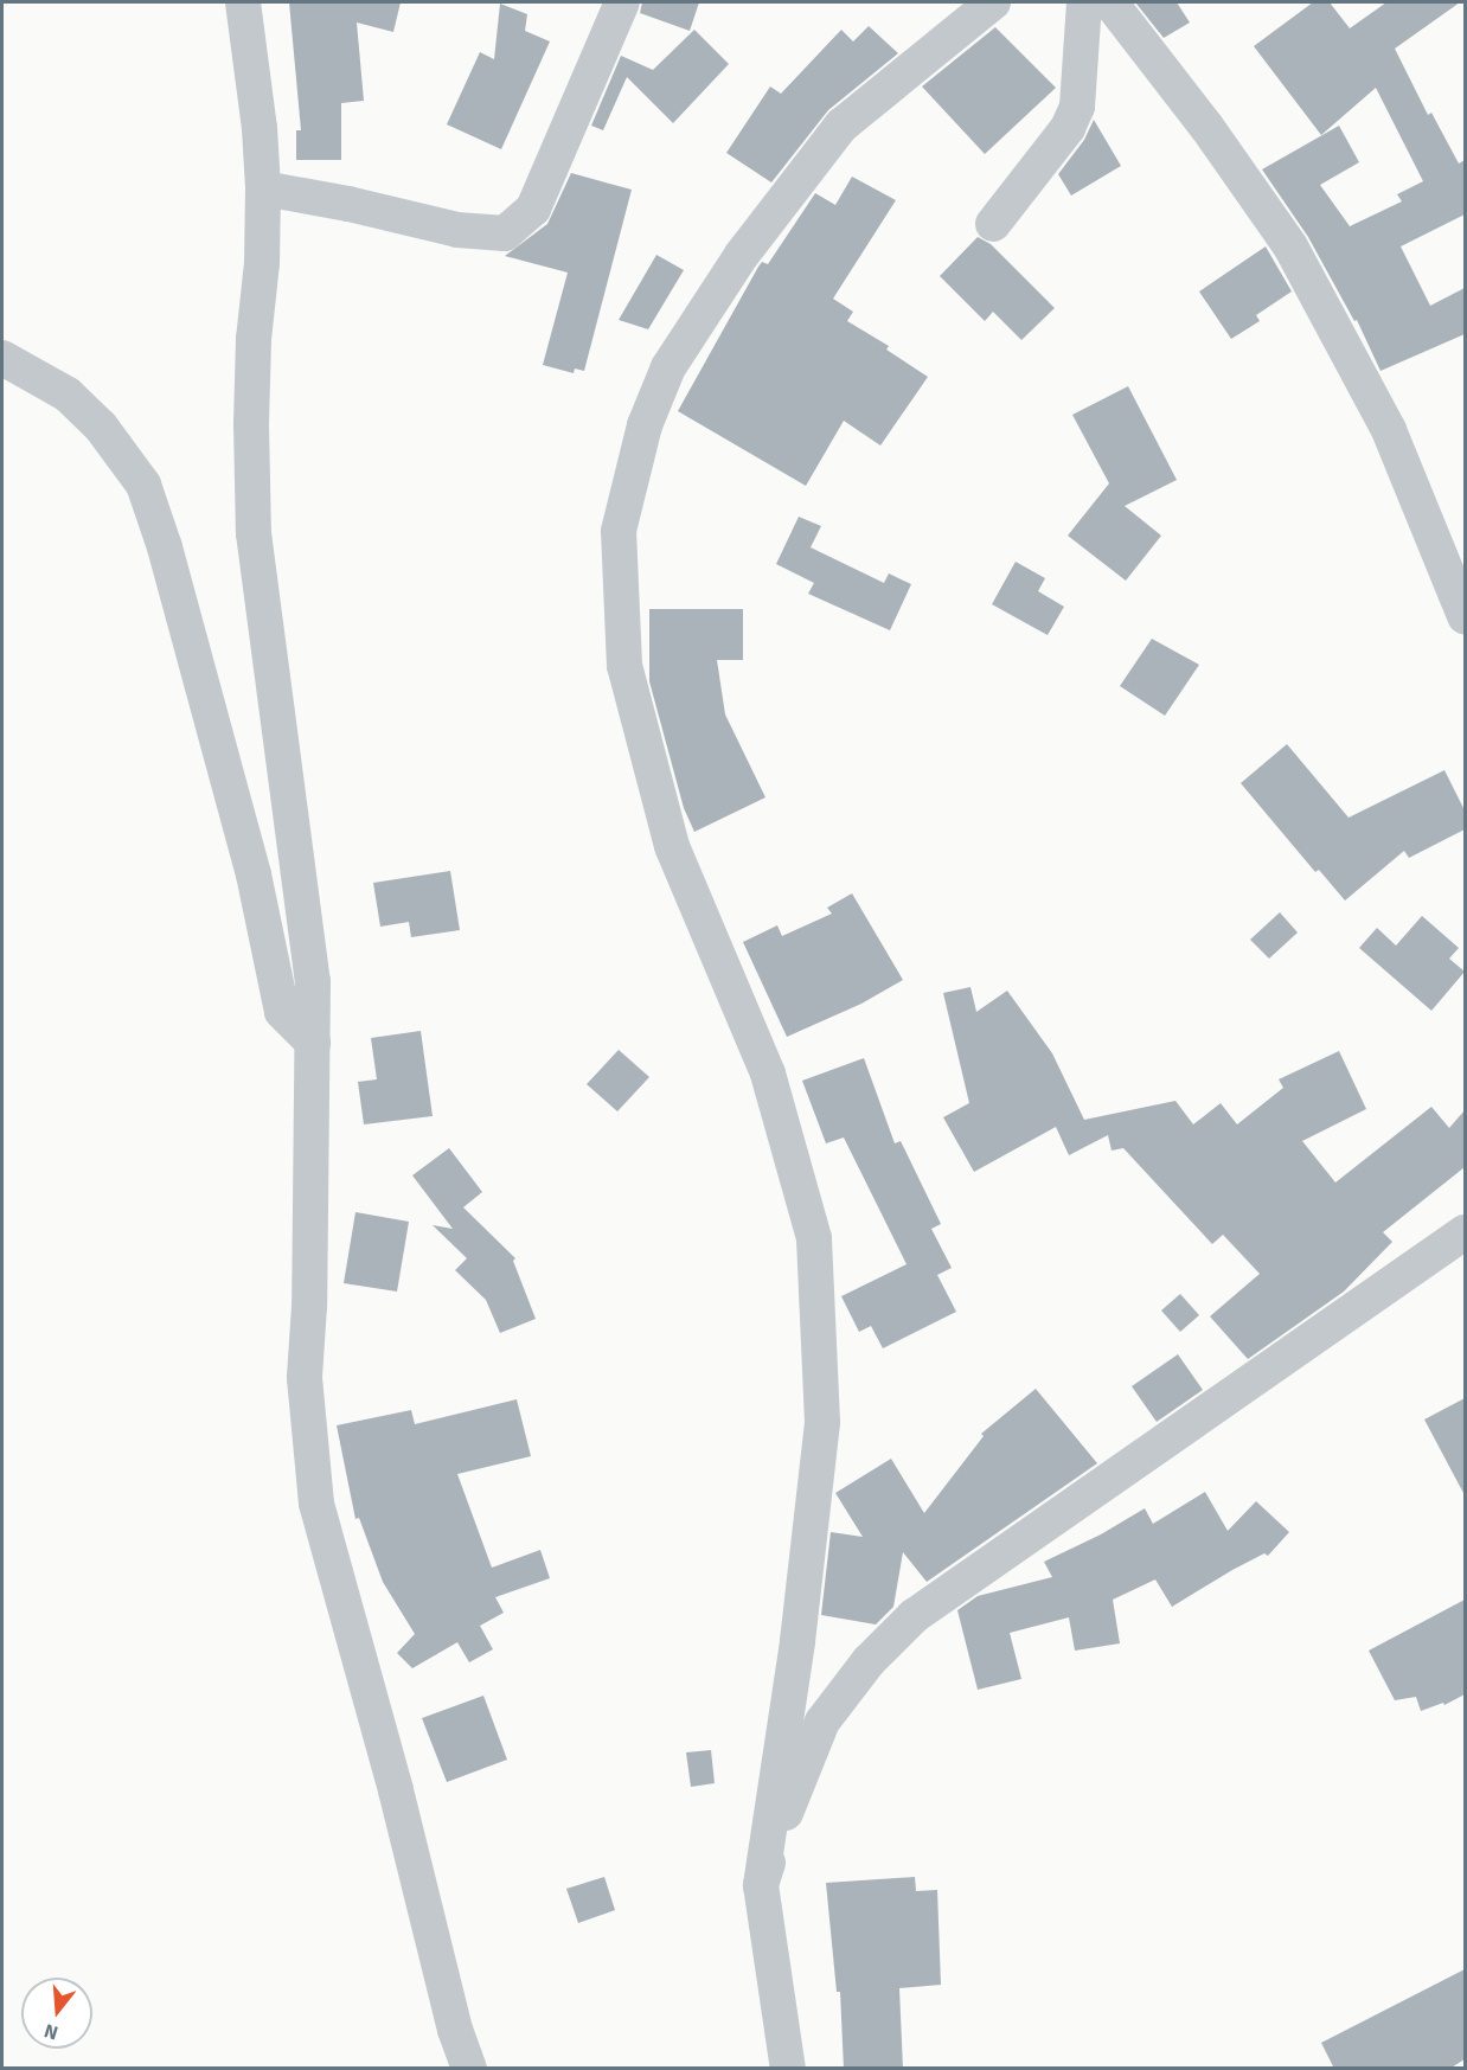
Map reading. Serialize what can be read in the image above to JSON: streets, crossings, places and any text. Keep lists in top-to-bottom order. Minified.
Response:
{"north":"bottom"}
